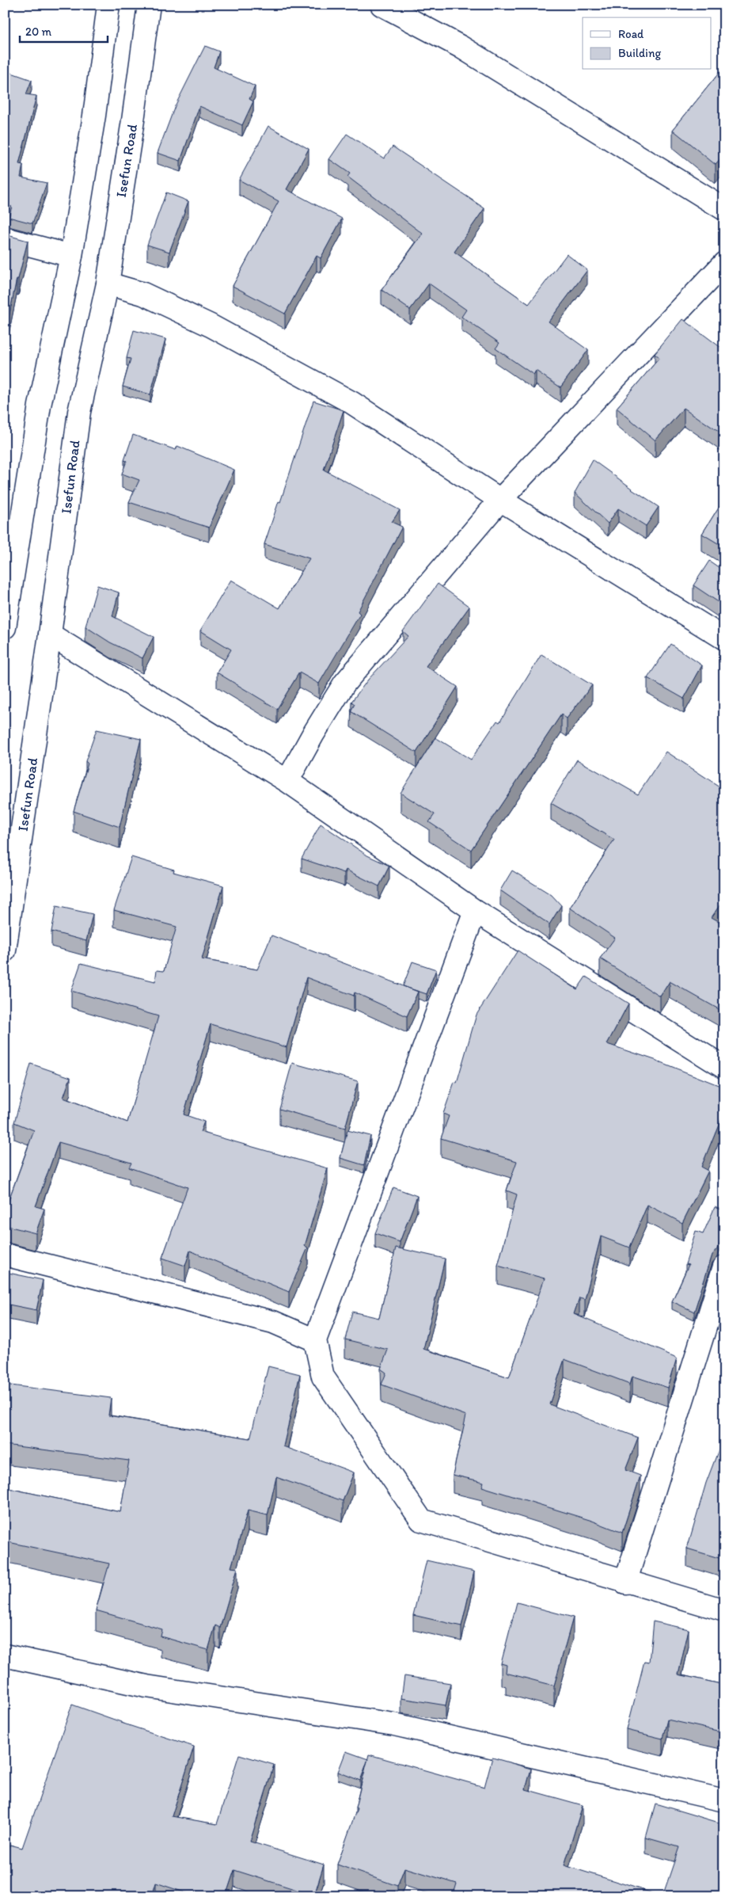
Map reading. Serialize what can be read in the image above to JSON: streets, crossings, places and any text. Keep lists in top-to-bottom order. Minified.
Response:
{"streets":{"street":["Isefun Road"]},"legend":["Road","Building"],"scale_bar":"20 m"}
